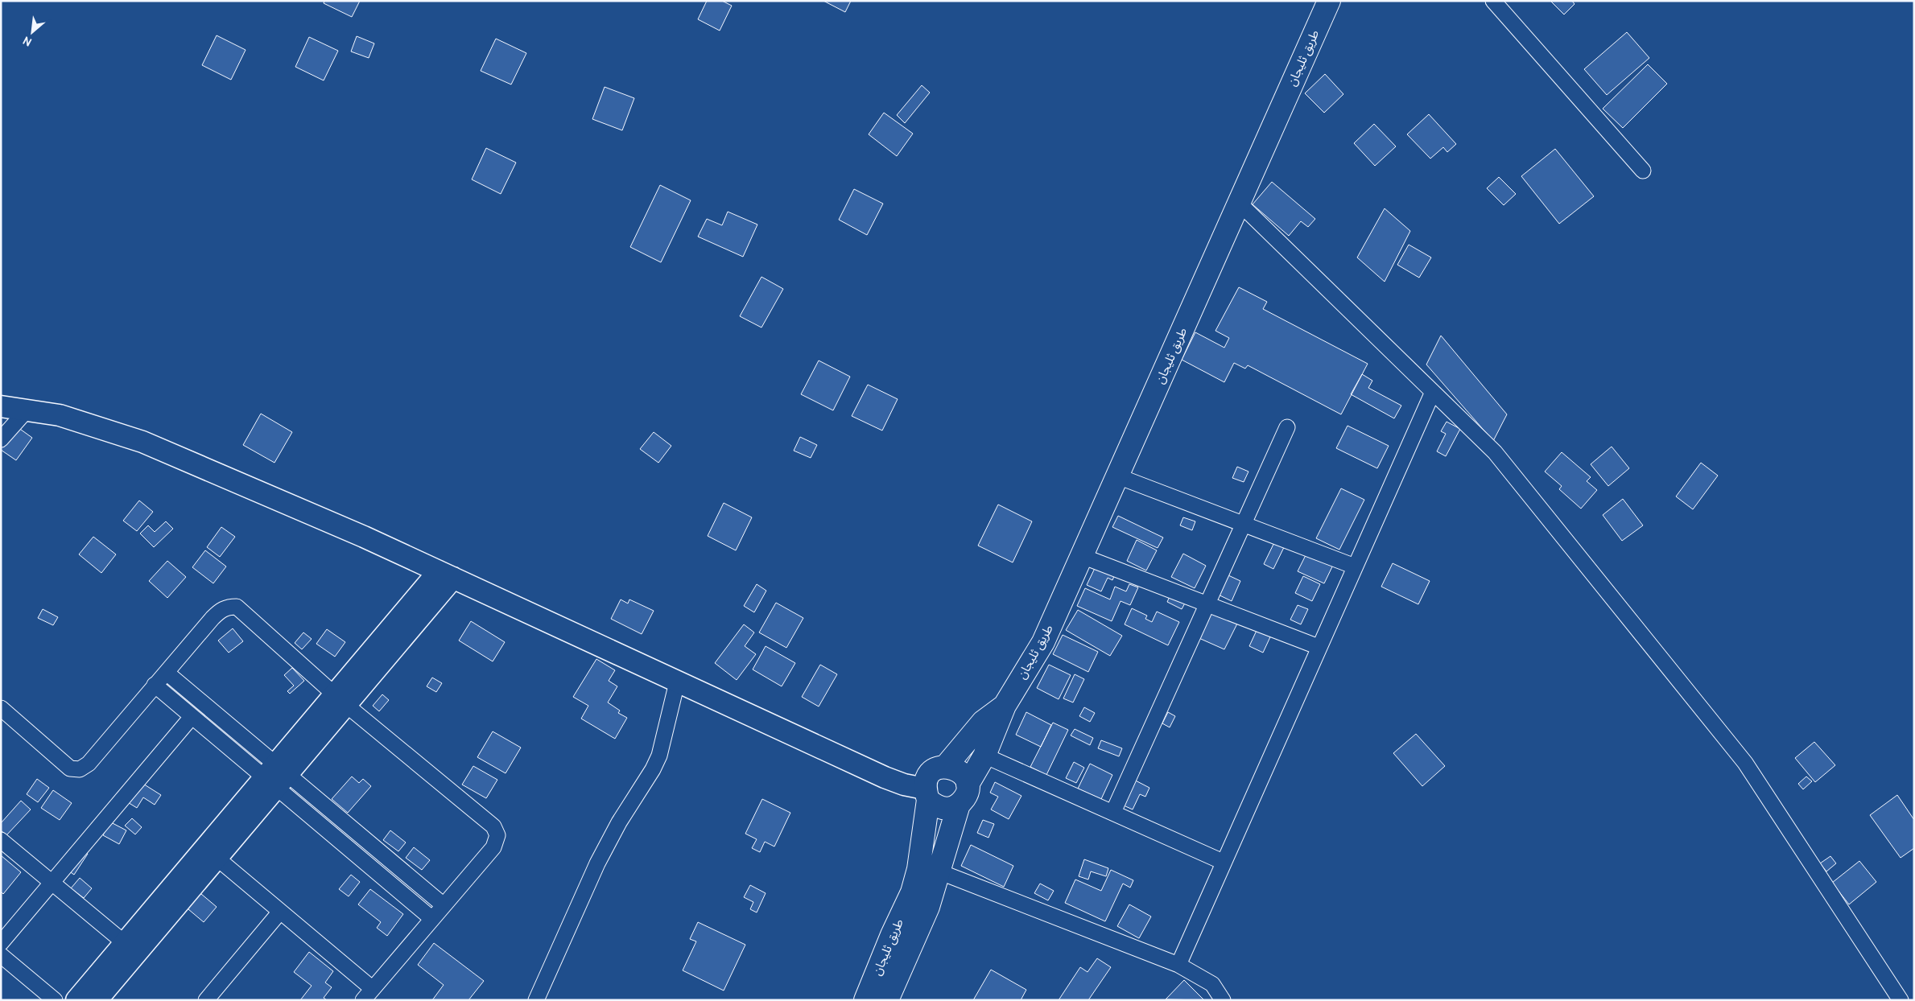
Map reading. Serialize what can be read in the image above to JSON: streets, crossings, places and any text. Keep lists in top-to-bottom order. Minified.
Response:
{"streets":{"main road":["طريق ثليجان"]},"north":"bottom left"}
